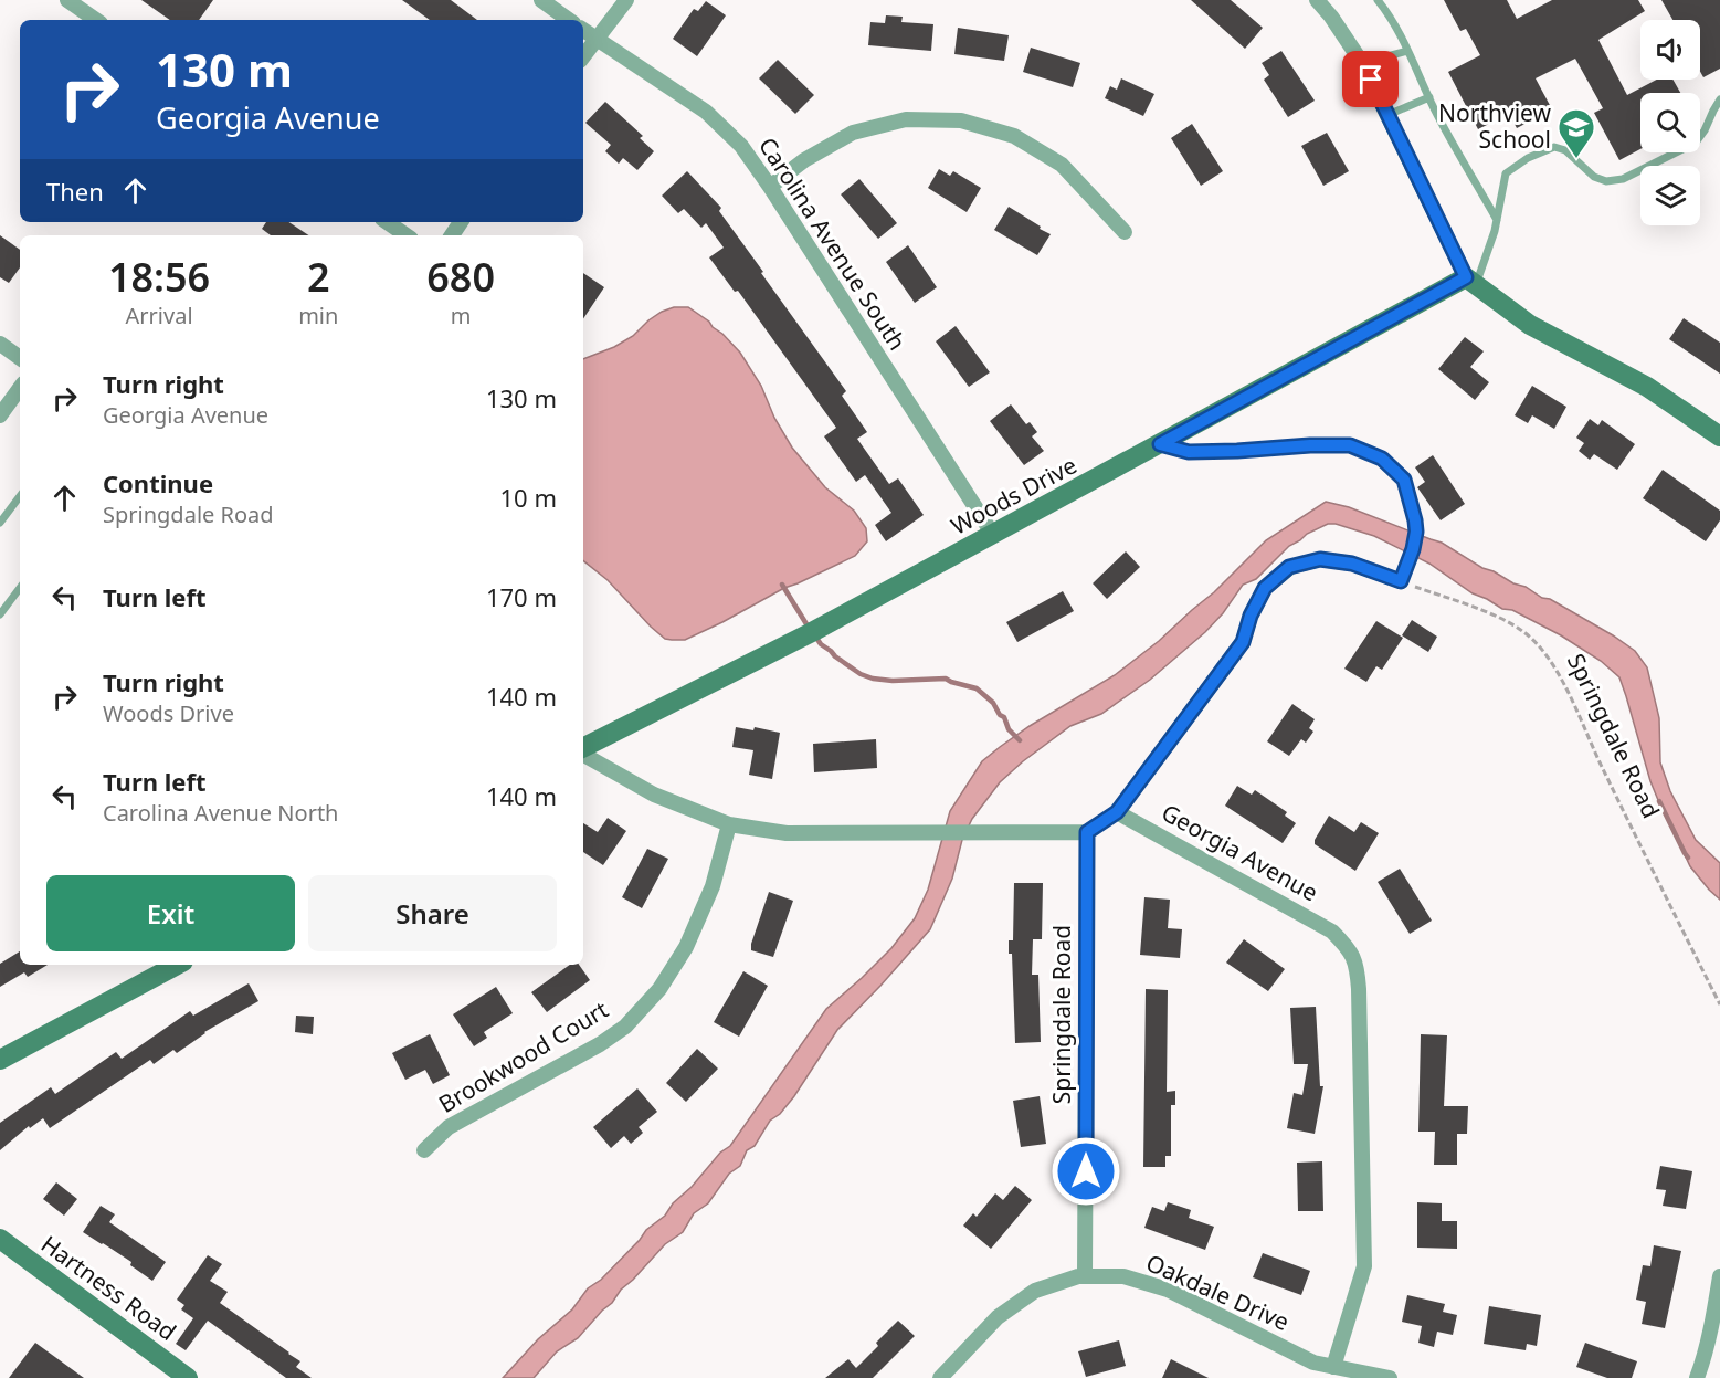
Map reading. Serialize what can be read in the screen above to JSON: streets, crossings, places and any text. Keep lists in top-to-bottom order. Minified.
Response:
{"streets":{"street":["Carolina Avenue South","Woods Drive","Springdale Road","Georgia Avenue","Brookwood Court","Hartness Road","Oakdale Drive"]},"crossings":[["Carolina Avenue South","Woods Drive"],["Springdale Road","Oakdale Drive"],["Georgia Avenue","Oakdale Drive"]],"places":{"school or university":["Northview School"]},"page":{"turn":["130 m","Georgia Avenue"],"then":"Then","eta":["18:56","Arrival","2","min","680","m"],"list":[{"name":"Turn right","note":"Georgia Avenue","value":"130 m"},{"name":"Continue","note":"Springdale Road","value":"10 m"},{"name":"Turn left","value":"170 m"},{"name":"Turn right","note":"Woods Drive","value":"140 m"},{"name":"Turn left","note":"Carolina Avenue North","value":"140 m"}],"buttons":["Exit","Share"]}}
